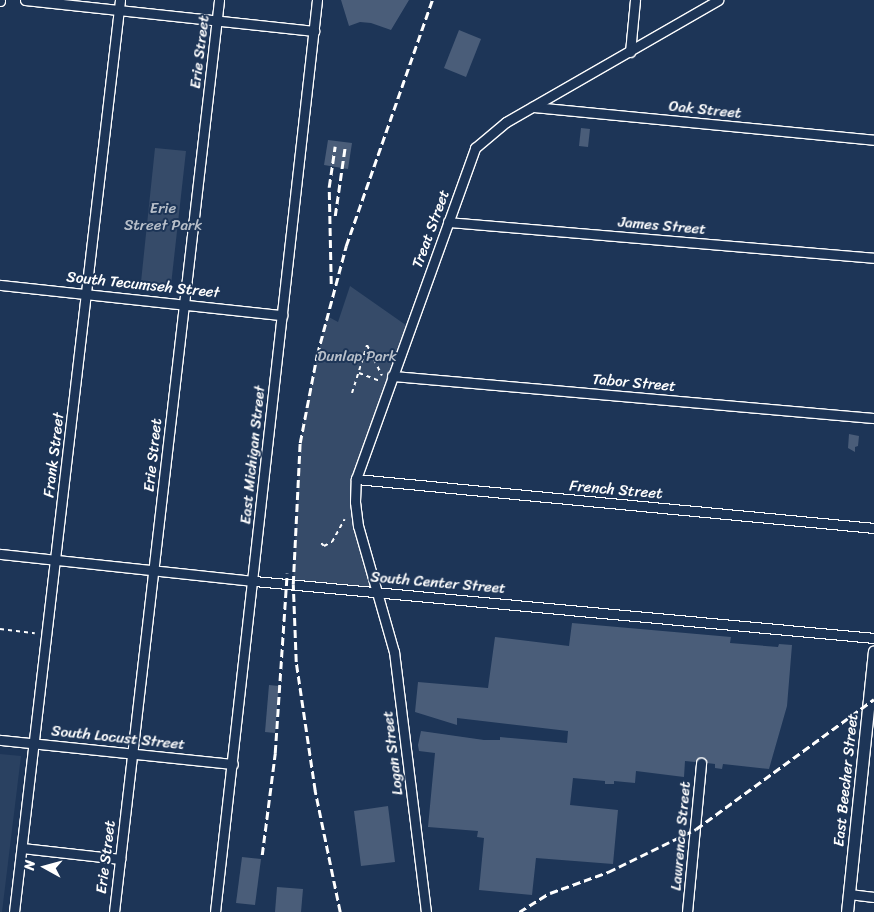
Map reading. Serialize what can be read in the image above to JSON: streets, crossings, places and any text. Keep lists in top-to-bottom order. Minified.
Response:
{"streets":{"main road":["East Beecher Street"],"street":["Erie Street","Oak Street","James Street","Treat Street","South Tecumseh Street","Tabor Street","Frank Street","East Michigan Street","French Street","South Center Street","South Locust Street","Logan Street","Lawrence Street"]},"crossings":[["Erie Street","South Tecumseh Street"],["Erie Street","South Center Street"],["Erie Street","South Locust Street"],["Oak Street","Treat Street"],["James Street","Treat Street"],["Treat Street","Tabor Street"],["Treat Street","French Street"],["Treat Street","South Center Street"],["Treat Street","Logan Street"],["South Tecumseh Street","Frank Street"],["South Tecumseh Street","East Michigan Street"],["Frank Street","South Center Street"],["Frank Street","South Locust Street"],["East Michigan Street","South Center Street"],["East Michigan Street","South Locust Street"],["South Center Street","Logan Street"]],"parks":["Erie Street Park","Dunlap Park"],"north":"left"}
